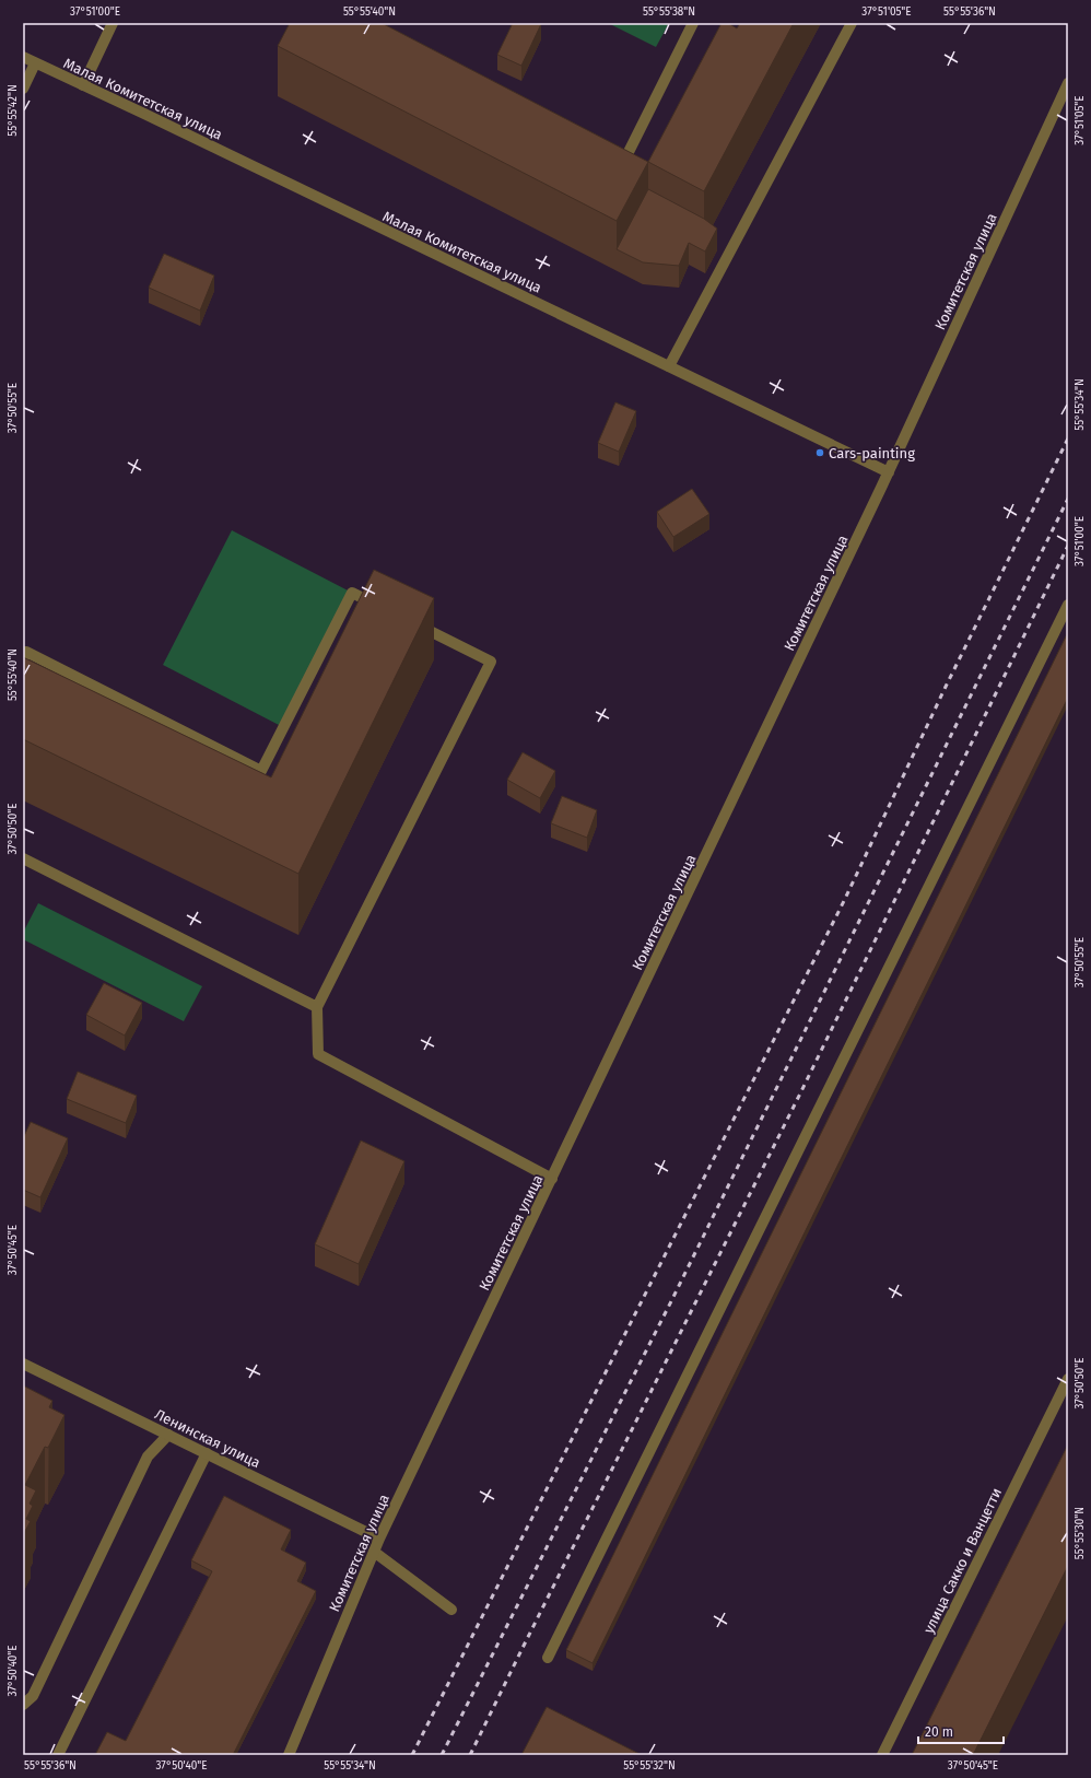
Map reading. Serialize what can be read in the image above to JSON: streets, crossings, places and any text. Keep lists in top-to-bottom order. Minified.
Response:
{"streets":{"street":["Малая Комитетская улица","Комитетская улица","Ленинская улица","улица Сакко и Ванцетти"]},"crossings":[["Малая Комитетская улица","Комитетская улица"],["Комитетская улица","Ленинская улица"]],"places":["Cars-painting"],"scale_bar":"20 m","coordinates":["37°51'00\"E","55°55'40\"N","55°55'38\"N","37°51'05\"E","55°55'36\"N","55°55'42\"N","55°55'34\"N","37°50'55\"E","37°50'50\"E","37°50'45\"E","55°55'30\"N","37°50'40\"E","55°55'32\"N"]}
